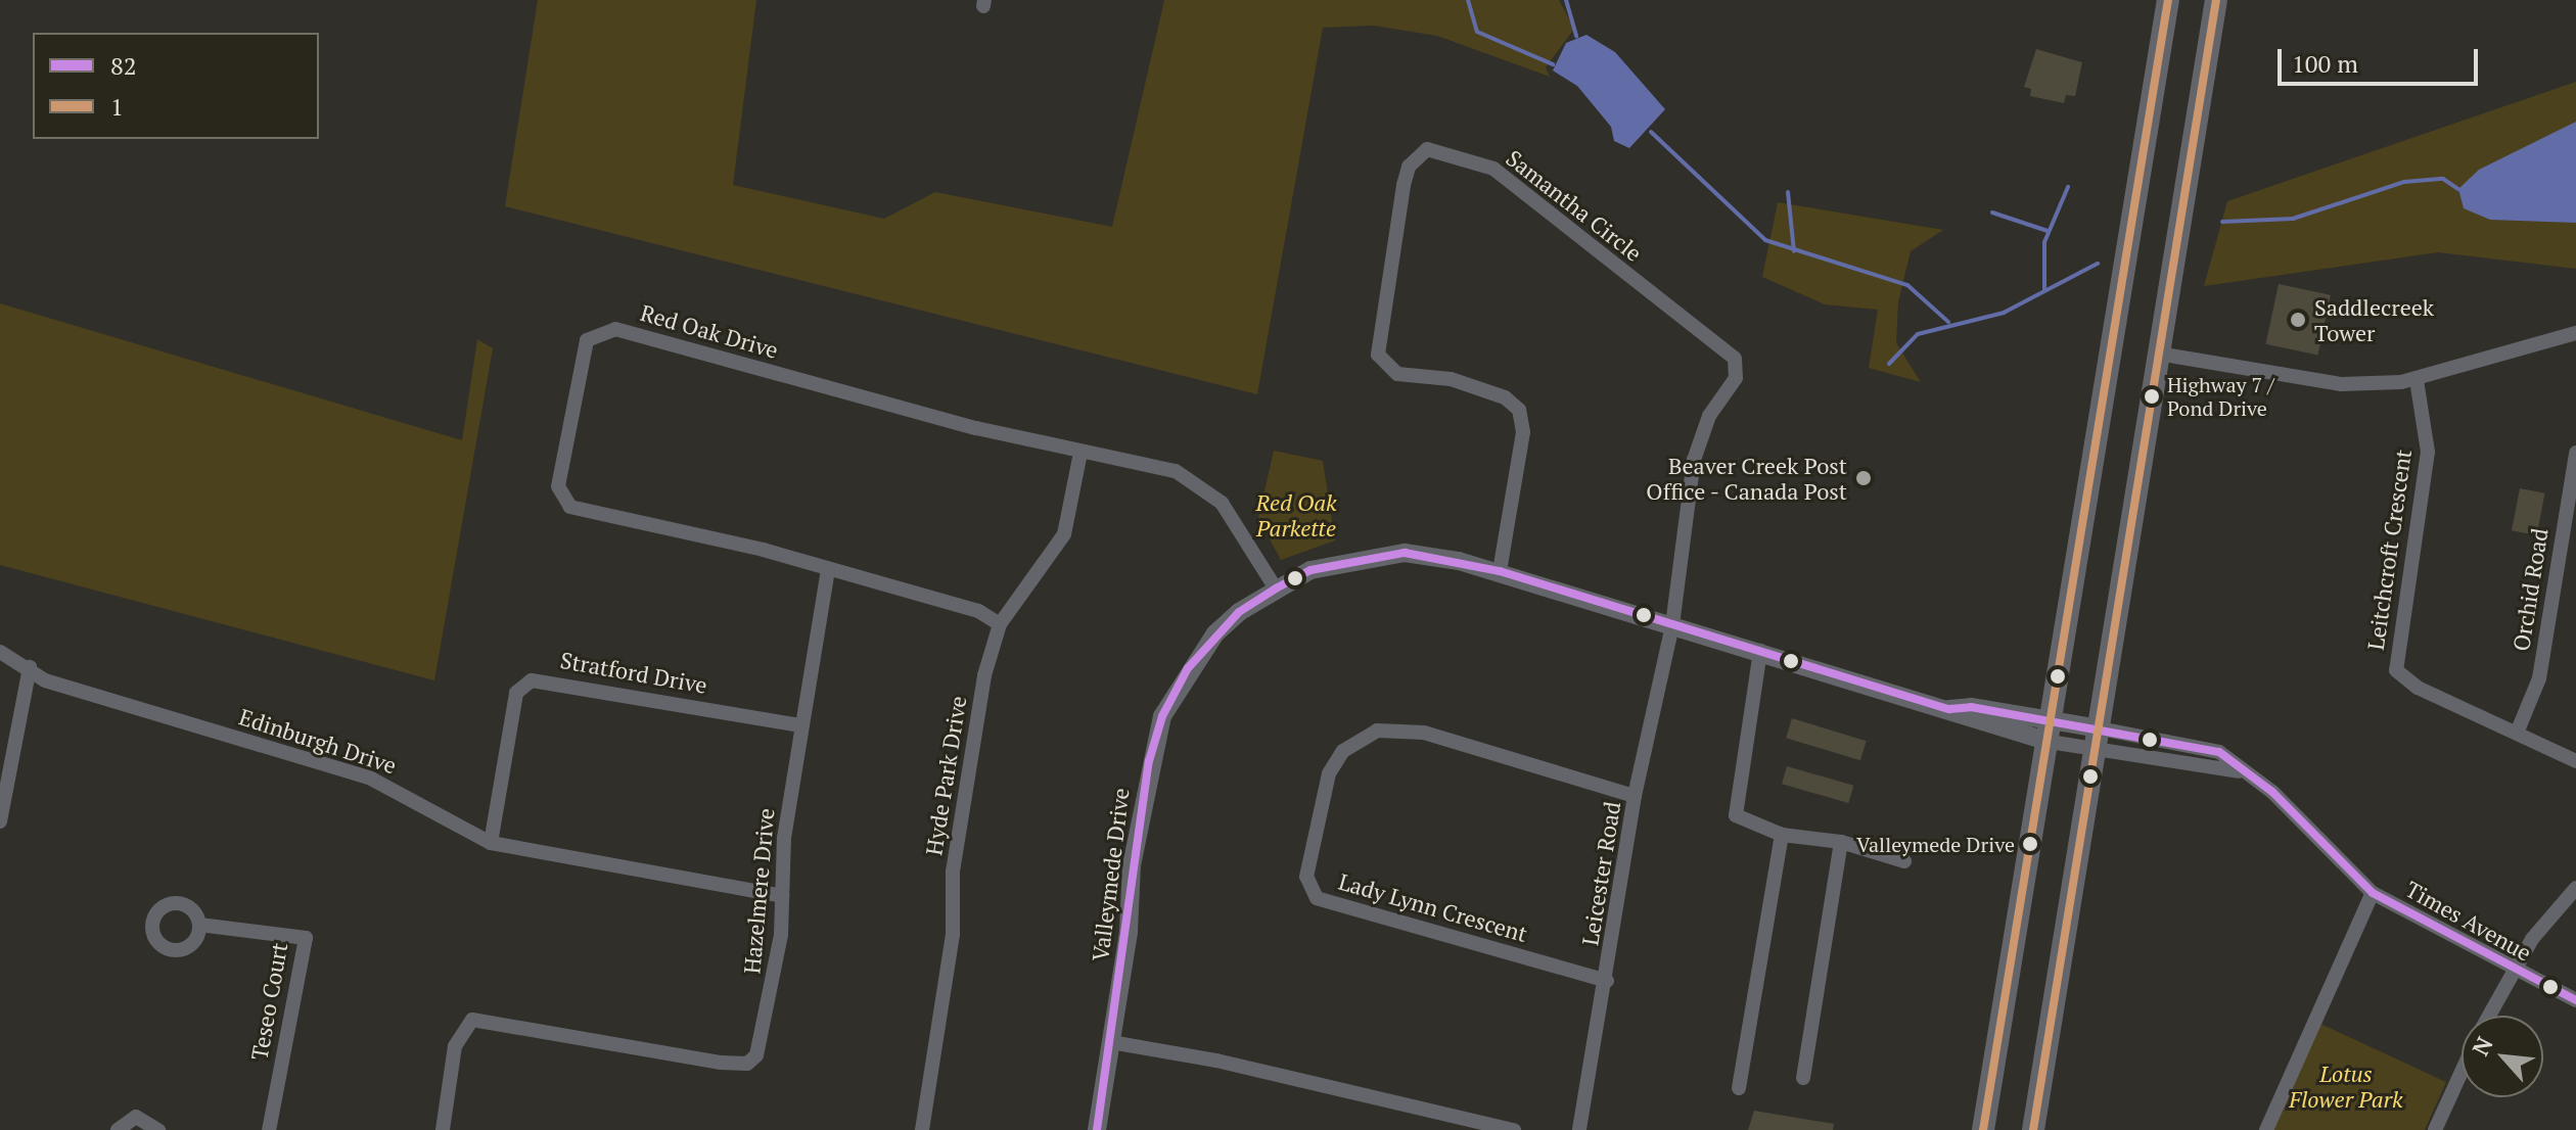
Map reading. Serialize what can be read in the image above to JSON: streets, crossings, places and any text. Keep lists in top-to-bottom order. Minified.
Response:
{"streets":{"street":["Samantha Circle","Red Oak Drive","Leitchcroft Crescent","Orchid Road","Stratford Drive","Edinburgh Drive","Hyde Park Drive","Leicester Road","Valleymede Drive","Hazelmere Drive","Lady Lynn Crescent","Times Avenue","Teseo Court"]},"crossings":[["Samantha Circle","Leicester Road"],["Samantha Circle","Valleymede Drive"],["Red Oak Drive","Hyde Park Drive"],["Red Oak Drive","Valleymede Drive"],["Red Oak Drive","Hazelmere Drive"],["Leitchcroft Crescent","Orchid Road"],["Stratford Drive","Edinburgh Drive"],["Stratford Drive","Hazelmere Drive"],["Edinburgh Drive","Hazelmere Drive"],["Leicester Road","Valleymede Drive"],["Leicester Road","Lady Lynn Crescent"],["Valleymede Drive","Times Avenue"]],"parks":["Red Oak Parkette","Lotus Flower Park"],"places":["Saddlecreek Tower","Highway 7 / Pond Drive","Beaver Creek Post Office - Canada Post","Valleymede Drive"],"lines":["transit line 1","transit line 82"],"legend":["82","1"],"scale_bar":"100 m","north":"top left"}
